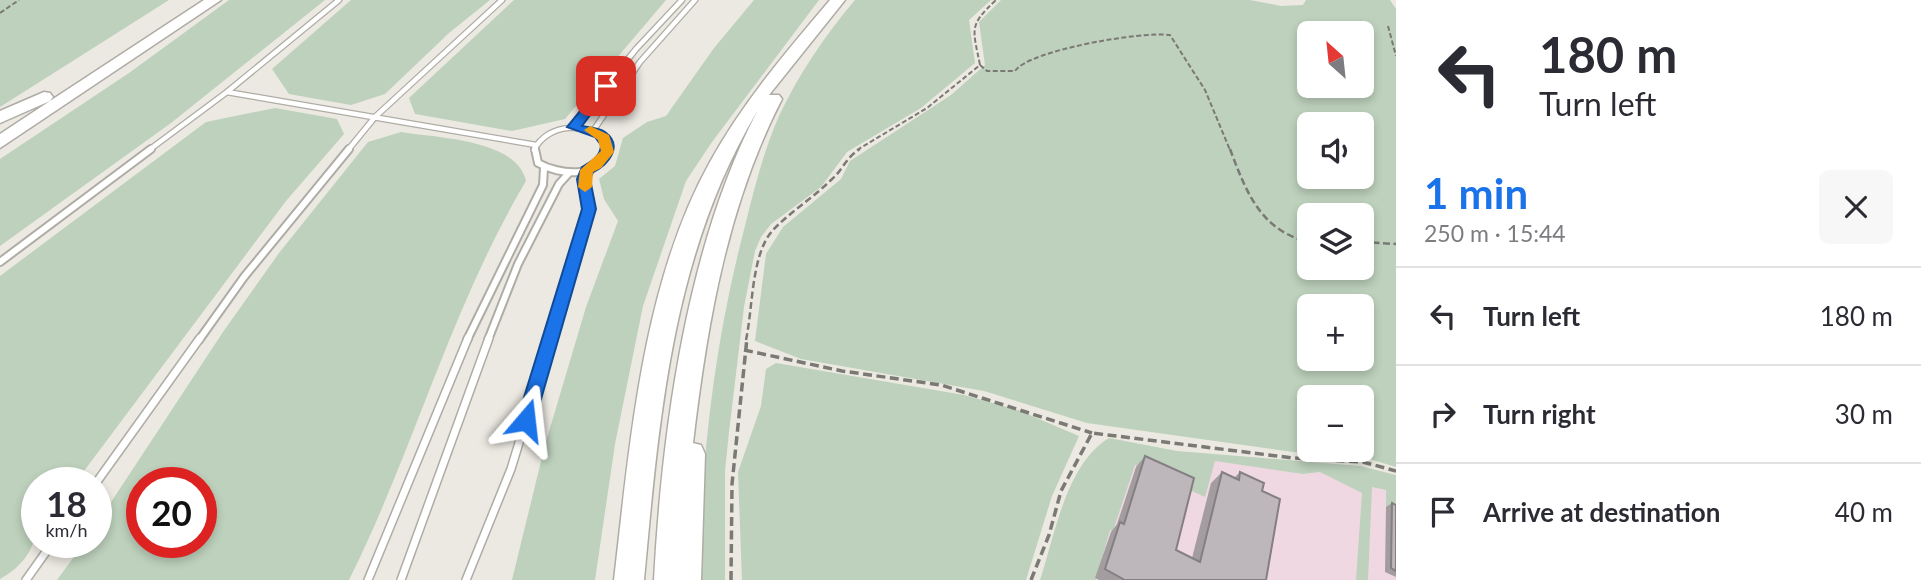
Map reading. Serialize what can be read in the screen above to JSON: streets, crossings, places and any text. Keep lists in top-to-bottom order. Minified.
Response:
{"north":"top left","page":{"turn":["180 m","Turn left"],"map_buttons":["+","−"],"heading":["1 min","250 m · 15:44"],"list":[{"name":"Turn left","value":"180 m"},{"name":"Turn right","value":"30 m"},{"name":"Arrive at destination","value":"40 m"}],"speed":"18 km/h","limit":"20"}}
